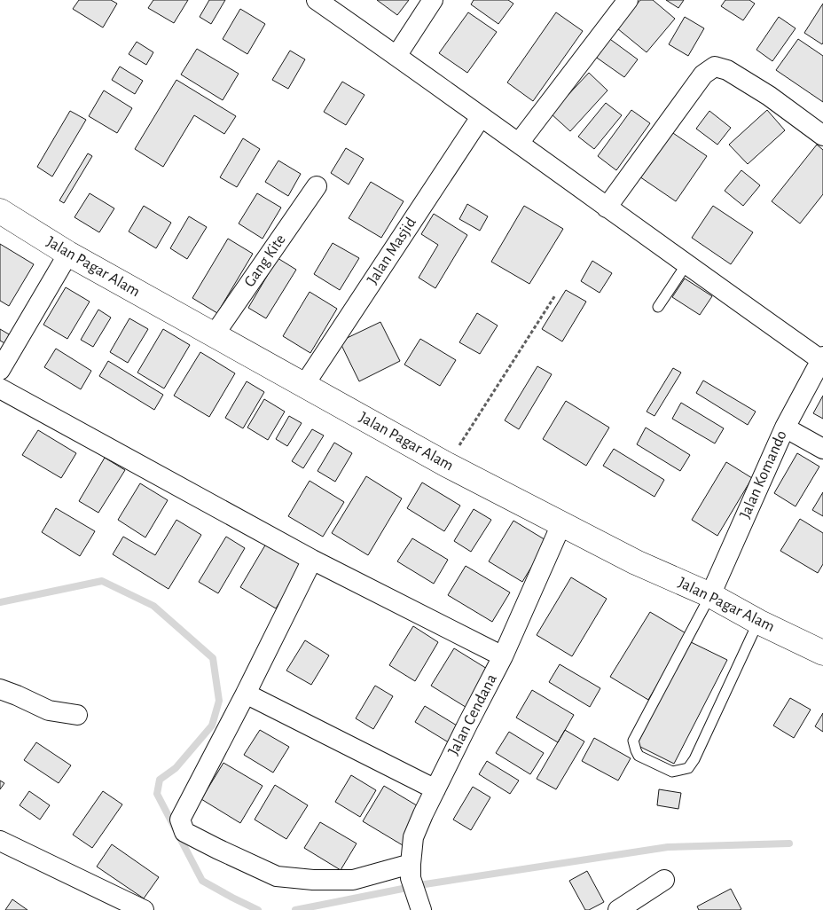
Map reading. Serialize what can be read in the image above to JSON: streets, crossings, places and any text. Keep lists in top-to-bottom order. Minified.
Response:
{"streets":{"street":["Jalan Masjid","Gang Kite","Jalan Pagar Alam","Jalan Komando","Jalan Cendana"]},"crossings":[["Jalan Masjid","Jalan Pagar Alam"],["Gang Kite","Jalan Pagar Alam"],["Jalan Pagar Alam","Jalan Komando"],["Jalan Pagar Alam","Jalan Cendana"]]}
